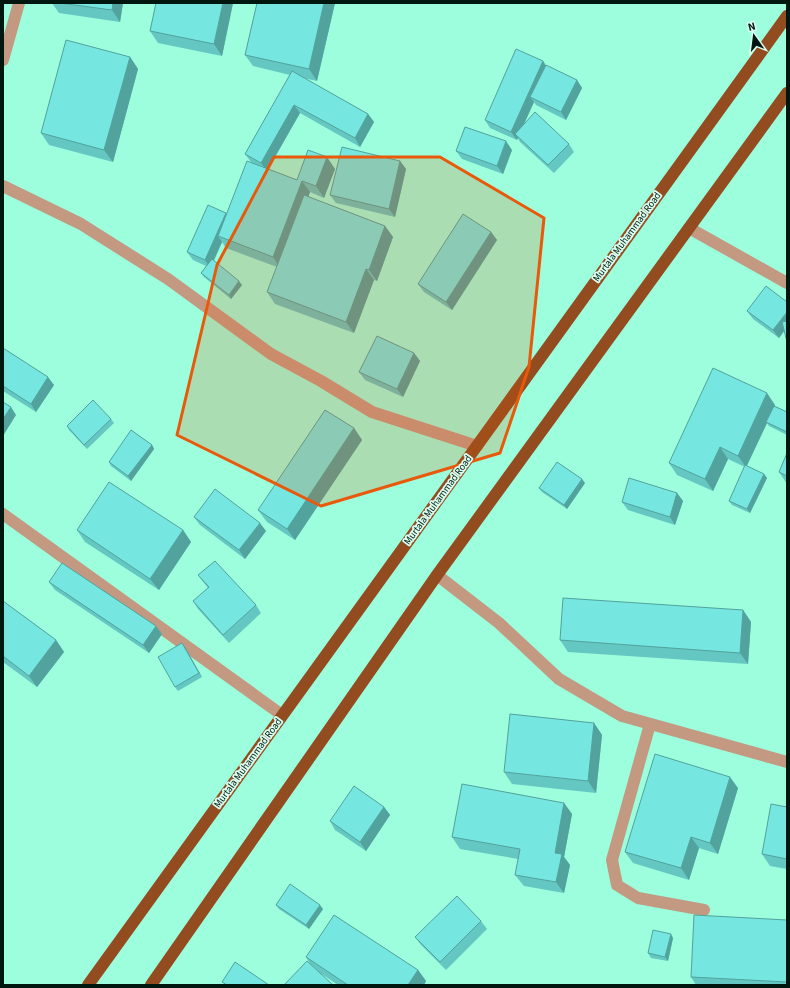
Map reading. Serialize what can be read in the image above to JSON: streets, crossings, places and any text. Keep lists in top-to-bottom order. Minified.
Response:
{"streets":{"highway":["Murtala Muhammad Road"]},"north":"top"}
